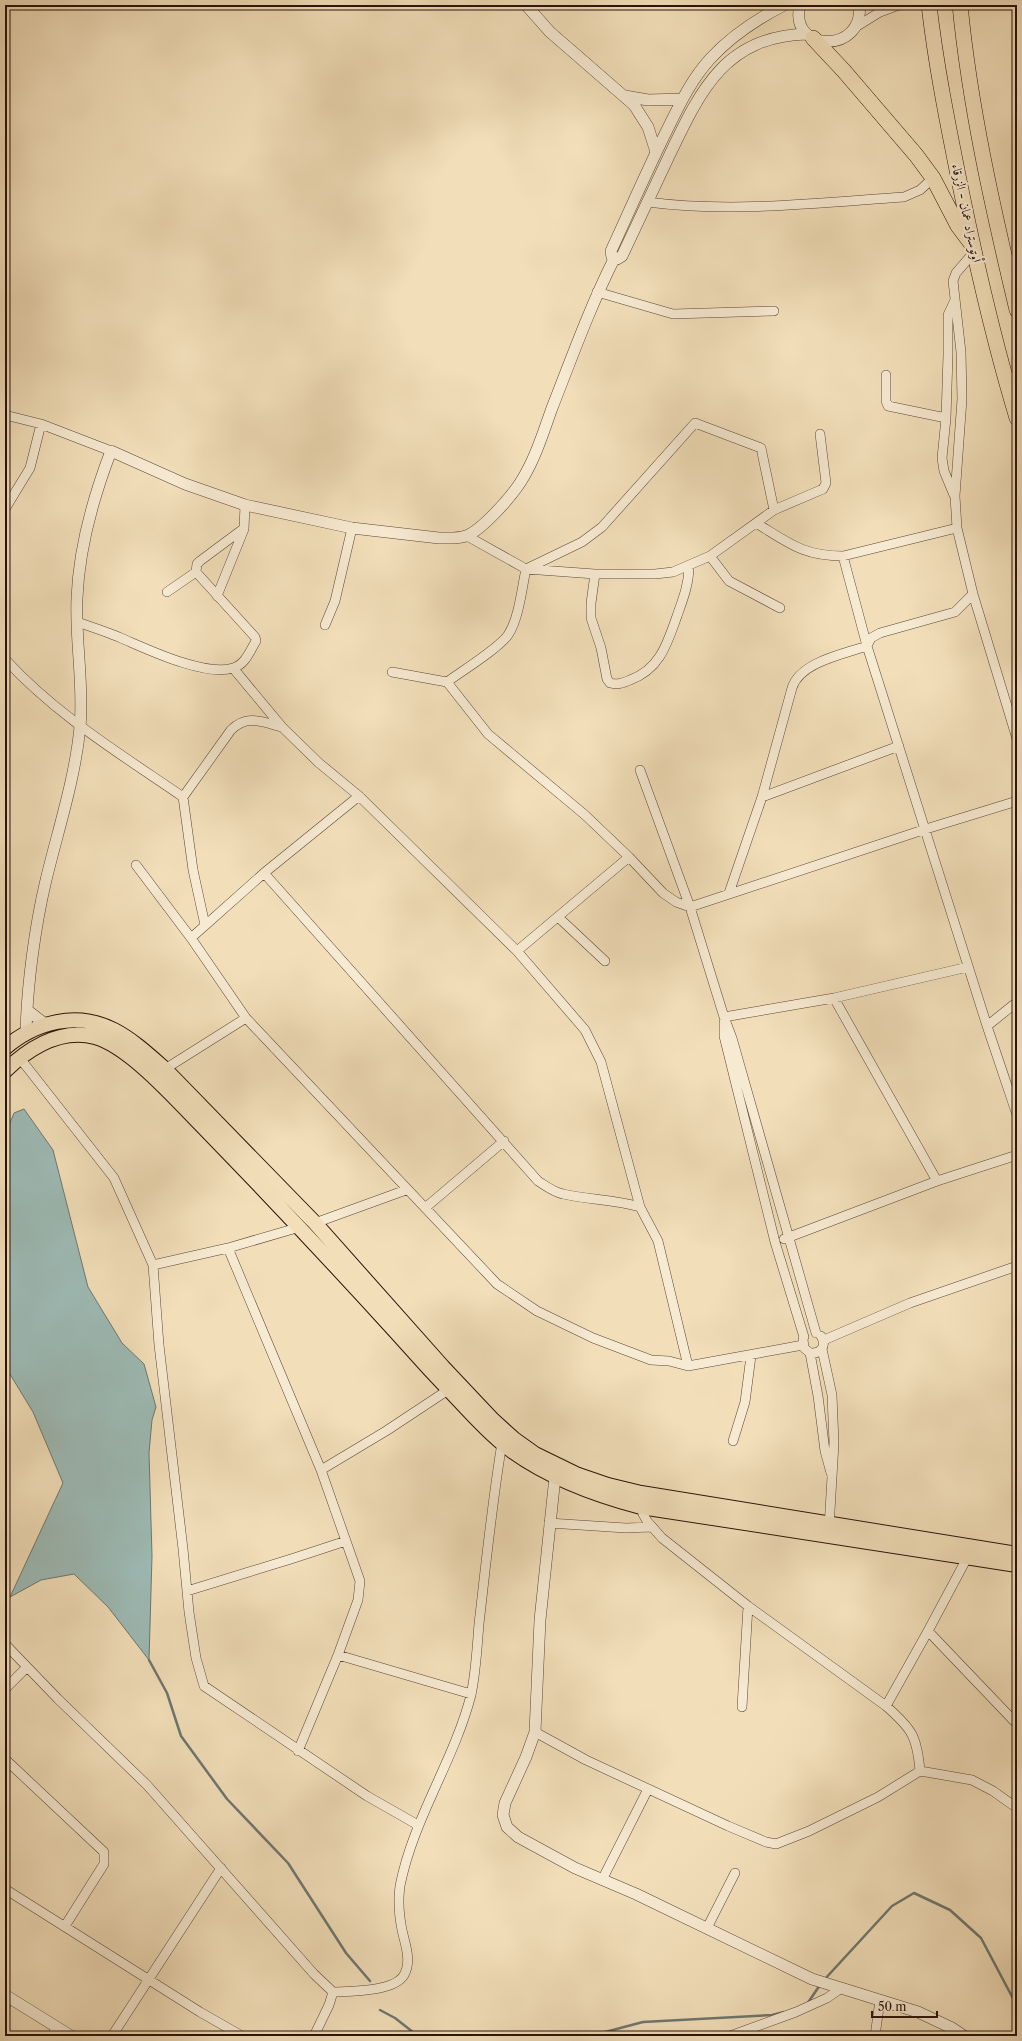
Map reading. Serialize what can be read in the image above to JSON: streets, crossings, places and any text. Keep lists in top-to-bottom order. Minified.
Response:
{"streets":{"highway":["أوتوستراد عمان - الزرقاء"]},"scale_bar":"50 m"}
